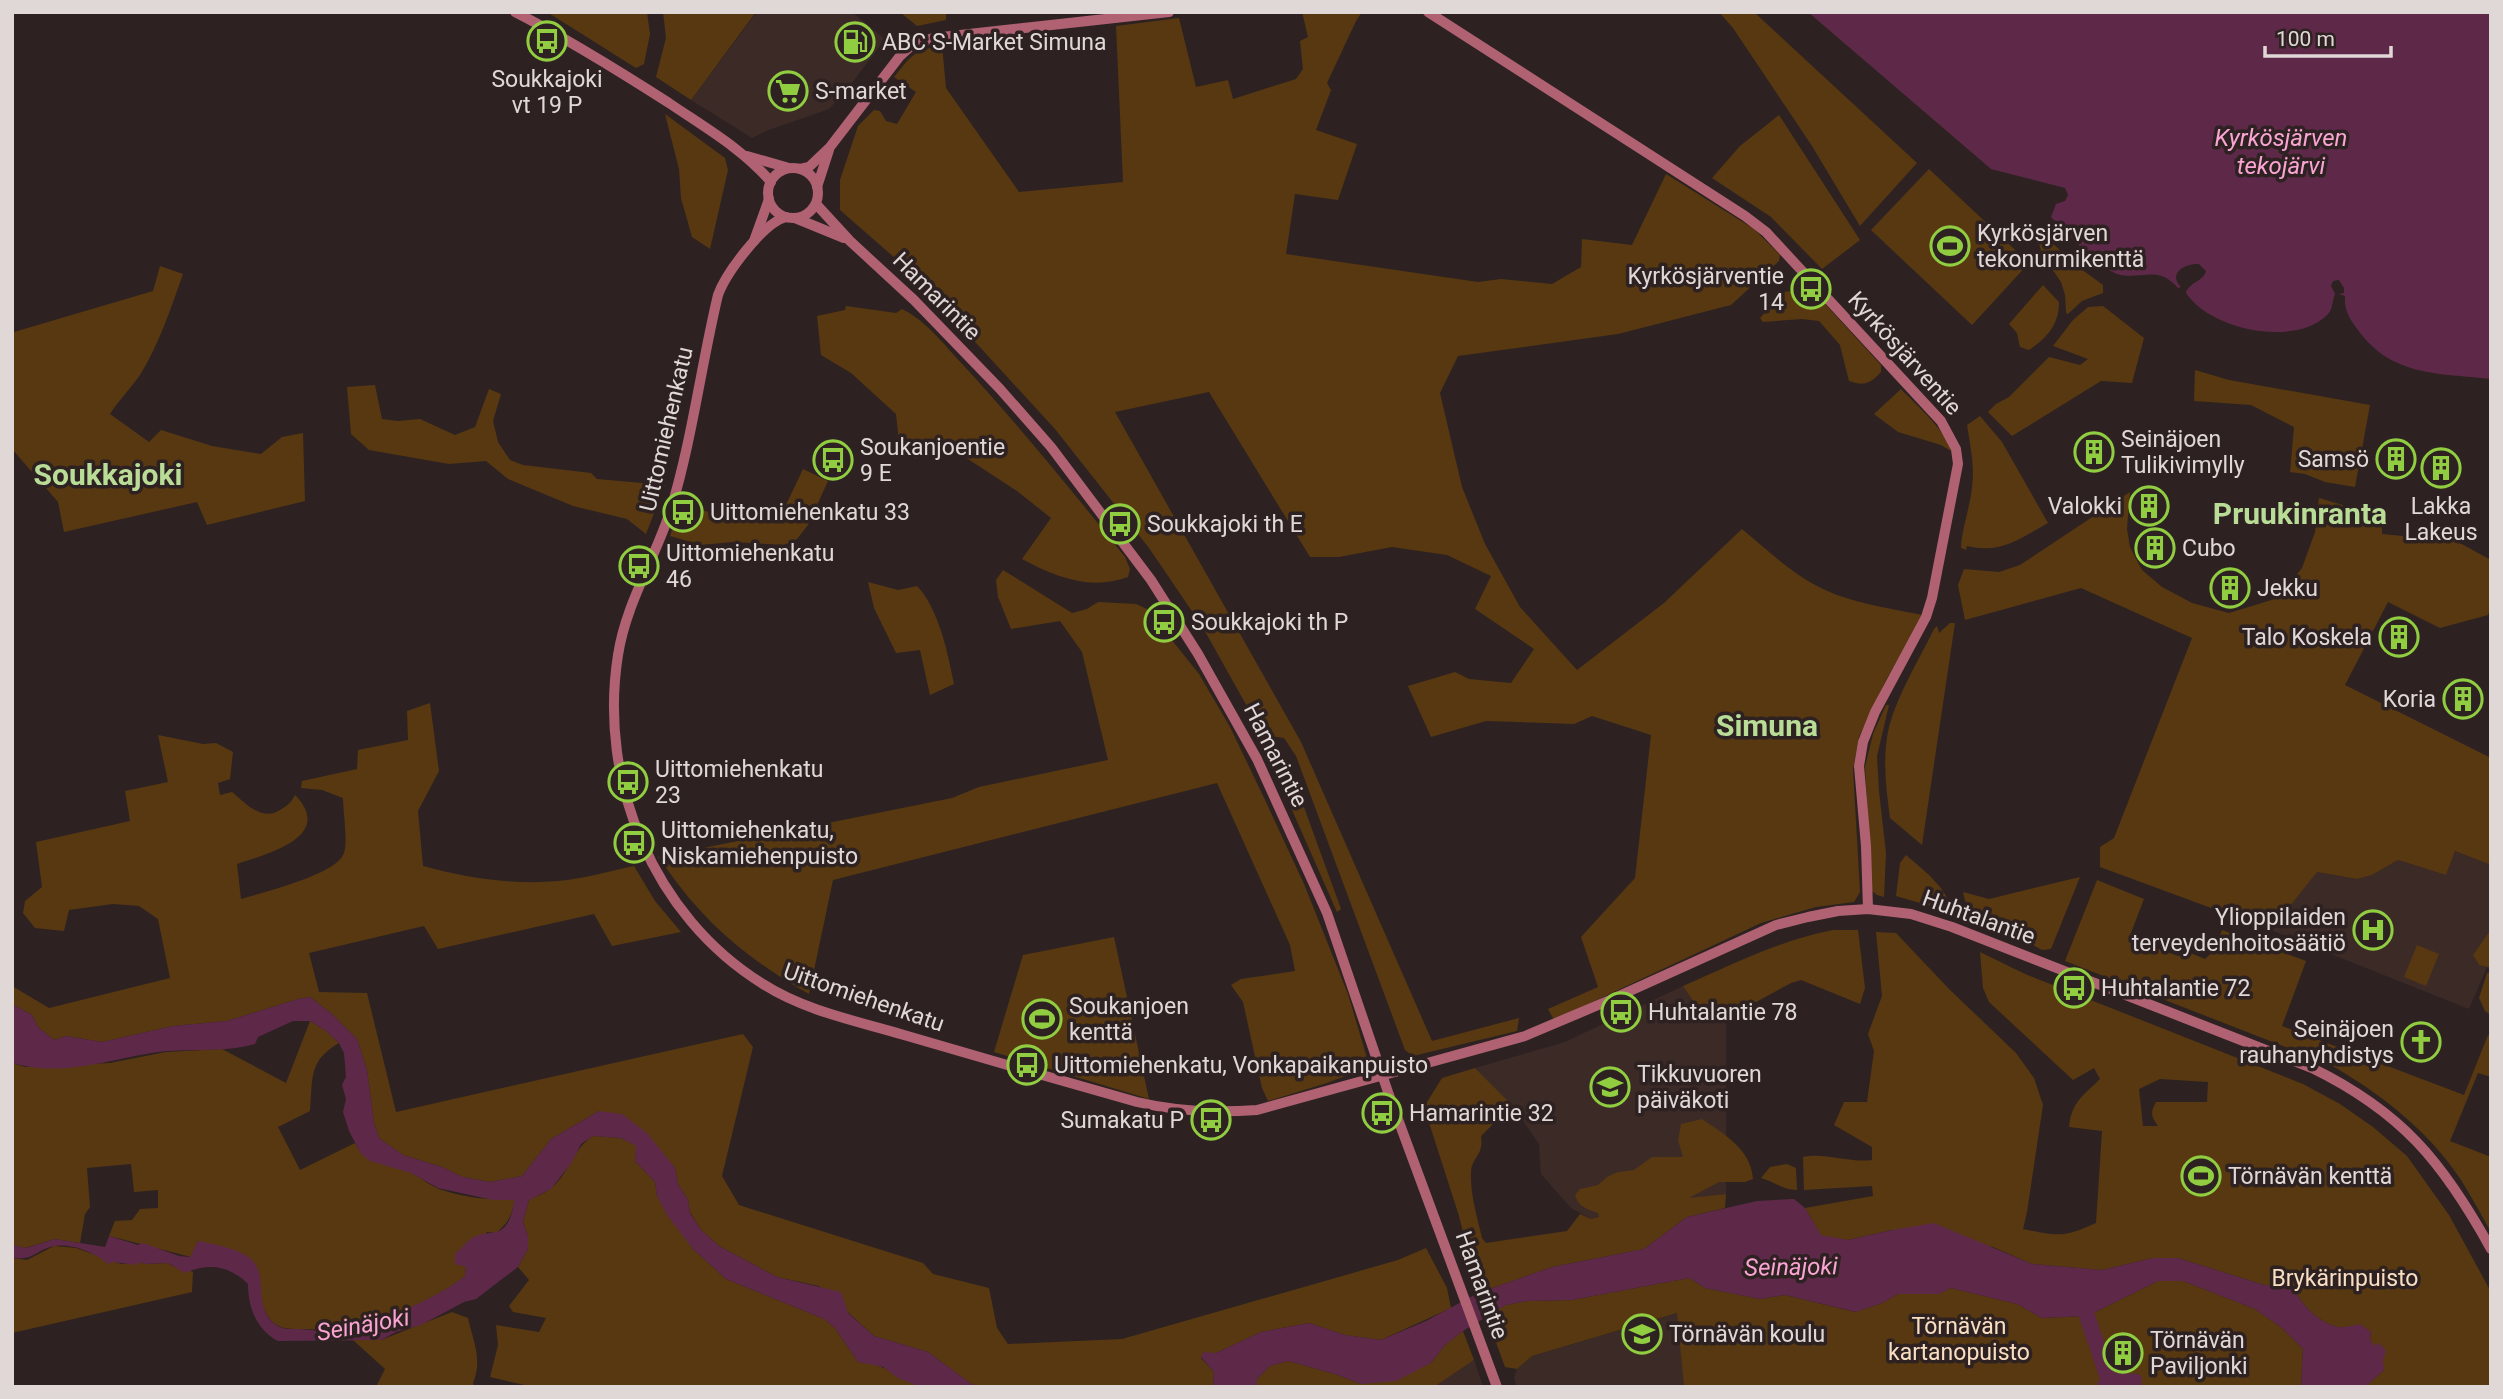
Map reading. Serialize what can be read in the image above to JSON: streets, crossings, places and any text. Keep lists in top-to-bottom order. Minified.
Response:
{"streets":{"main road":["Hamarintie","Kyrkösjärventie","Uittomiehenkatu","Huhtalantie"]},"crossings":[["Hamarintie","Uittomiehenkatu"],["Hamarintie","Huhtalantie"],["Kyrkösjärventie","Huhtalantie"],["Uittomiehenkatu","Huhtalantie"]],"districts":["Soukkajoki","Pruukinranta","Simuna"],"water":["Kyrkösjärven tekojärvi","Seinäjoki"],"parks":["Brykärinpuisto","Törnävän kartanopuisto"],"places":{"bus stop":["Soukkajoki vt 19 P","Kyrkösjärventie 14","Soukanjoentie 9 E","Uittomiehenkatu 33","Soukkajoki th E","Uittomiehenkatu 46","Soukkajoki th P","Uittomiehenkatu 23","Uittomiehenkatu, Niskamiehenpuisto","Huhtalantie 72","Huhtalantie 78","Uittomiehenkatu, Vonkapaikanpuisto","Hamarintie 32","Sumakatu P"],"fuel station":["ABC S-Market Simuna"],"supermarket":["S-market"],"sports":["Kyrkösjärven tekonurmikenttä","Soukanjoen kenttä","Törnävän kenttä"],"building":["Seinäjoen Tulikivimylly","Samsö","Lakka Lakeus","Valokki","Cubo","Jekku","Talo Koskela","Koria","Törnävän Paviljonki"],"hospital":["Ylioppilaiden terveydenhoitosäätiö"],"church":["Seinäjoen rauhanyhdistys"],"school or university":["Tikkuvuoren päiväkoti","Törnävän koulu"]},"scale_bar":"100 m"}
